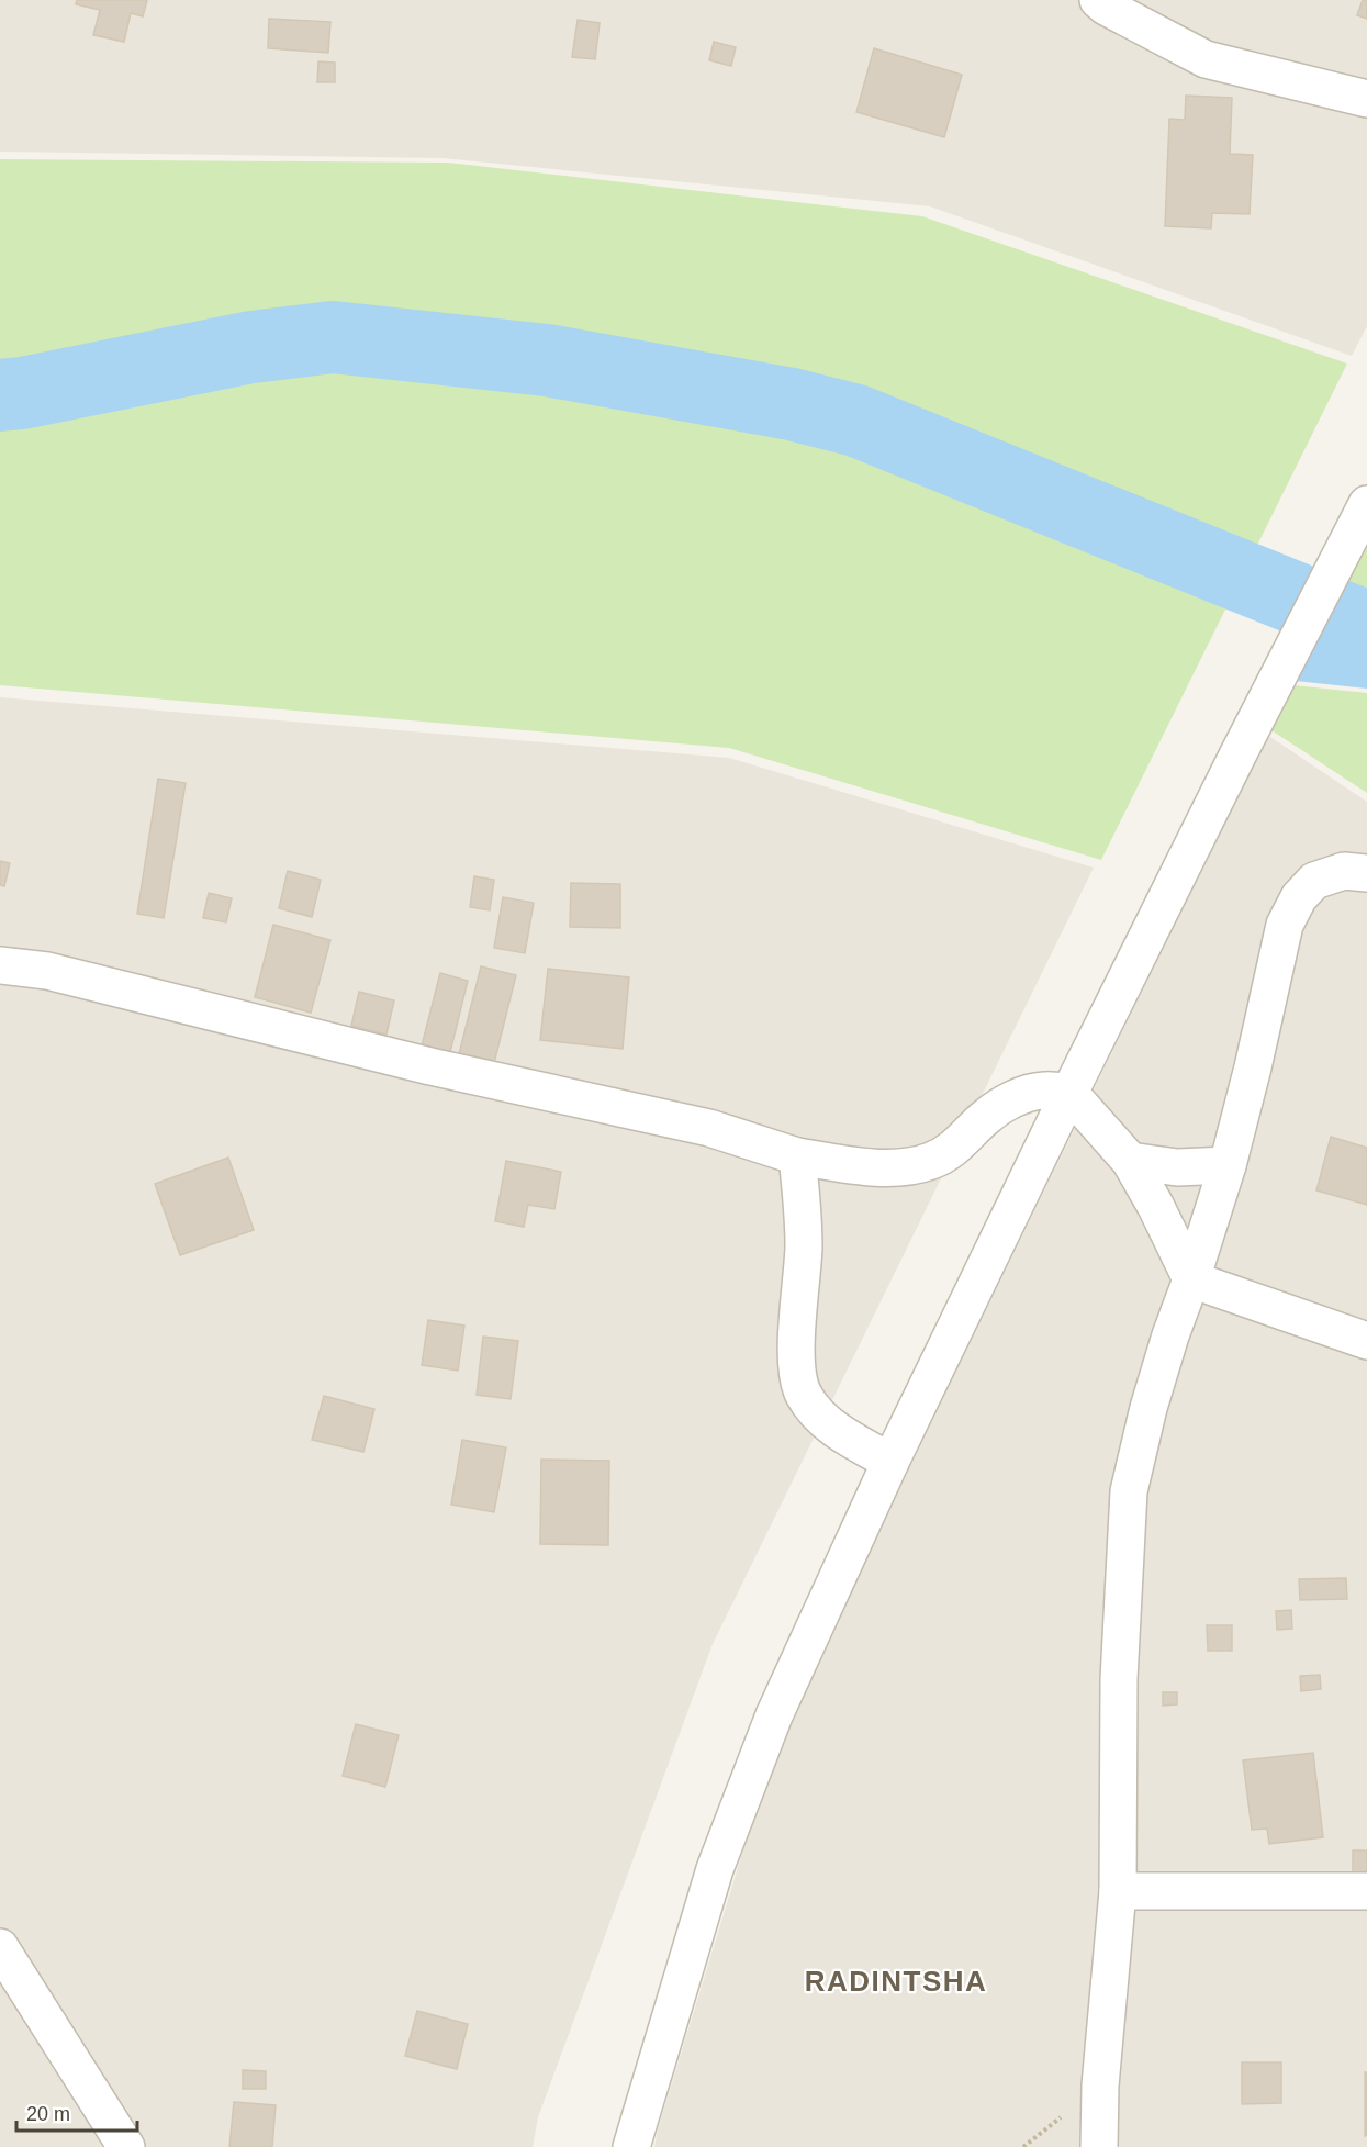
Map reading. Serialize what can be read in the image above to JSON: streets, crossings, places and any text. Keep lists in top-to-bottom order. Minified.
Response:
{"districts":["RADINTSHA"],"scale_bar":"20 m"}
